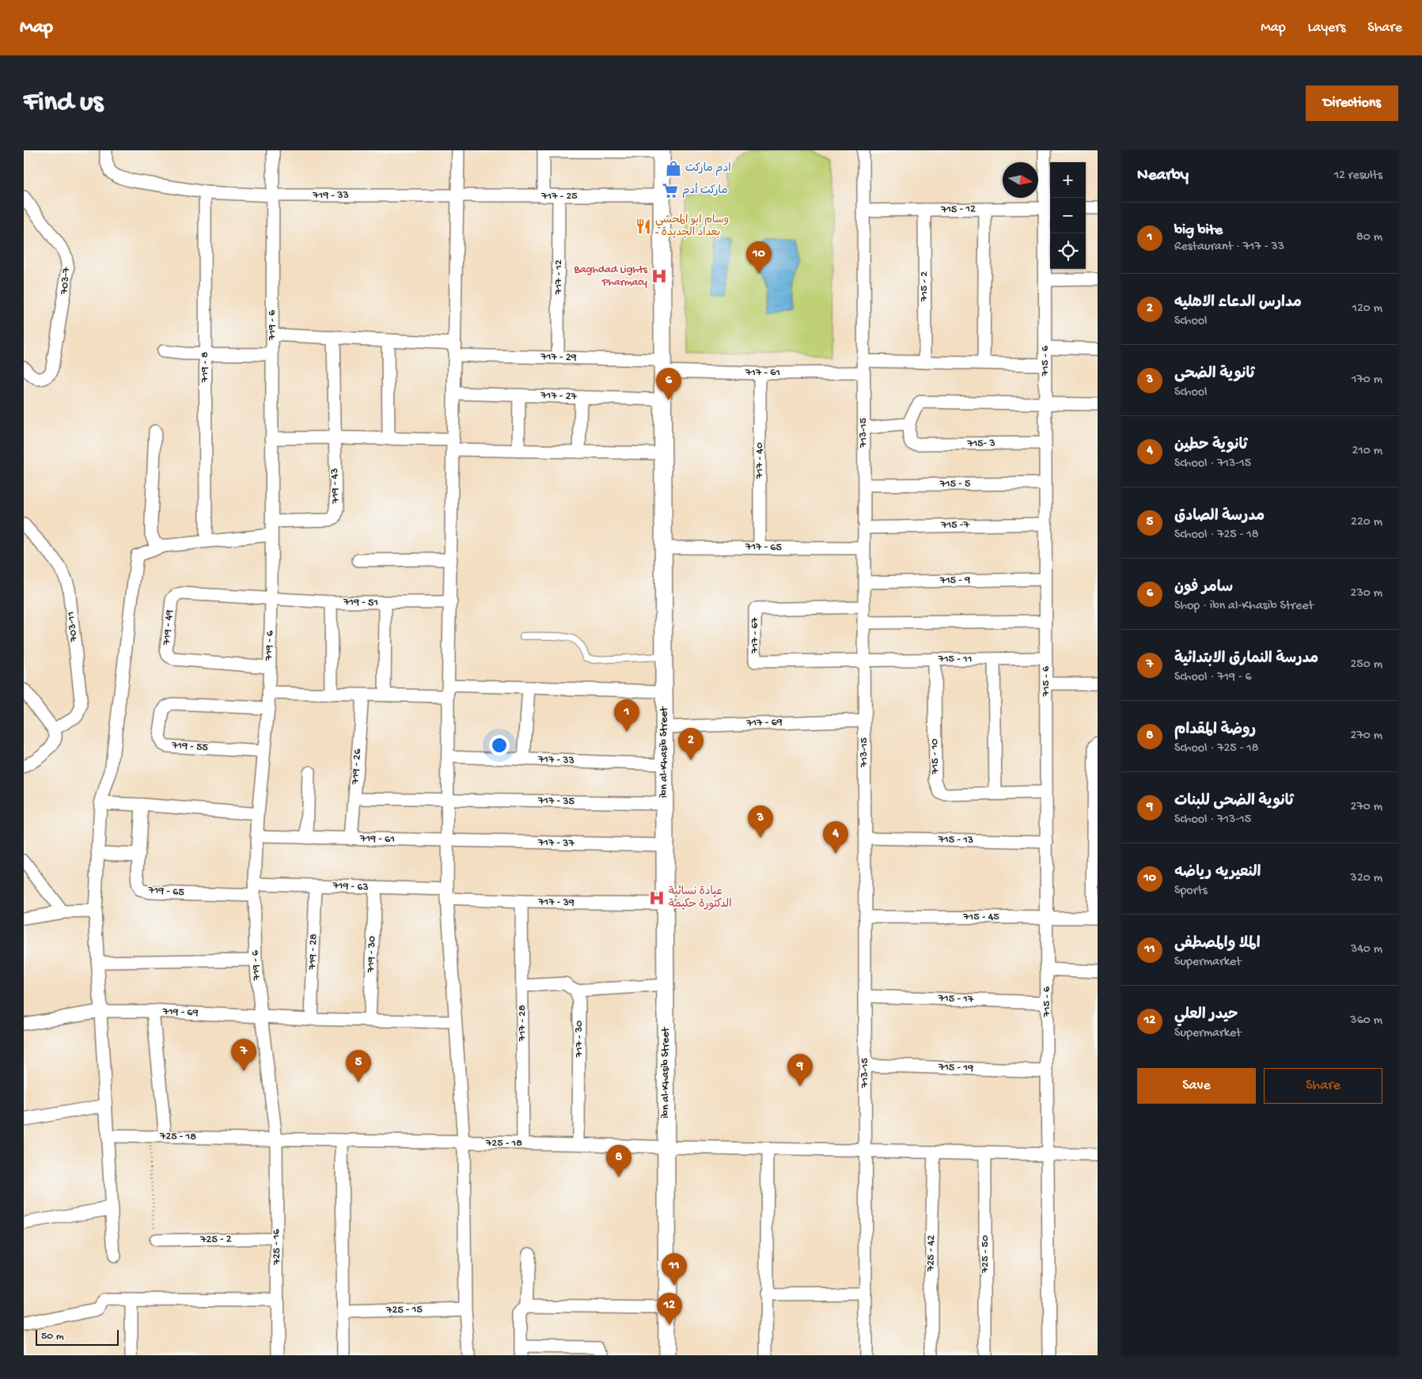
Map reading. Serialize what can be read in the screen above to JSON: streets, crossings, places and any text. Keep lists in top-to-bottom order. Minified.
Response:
{"streets":{"street":["719 - 33","717 - 25","715 - 12","717 - 12","703-7","715 - 2","719 - 6","717 - 29","715 - 6","719 - 8","717 - 61","717 - 27","713-15","715- 3","717 - 40","715 - 5","719 - 43","715 -7","717 - 65","715 - 9","719 - 51","703-11","719 - 49","717 - 67","715 - 11","717 - 69","719 - 55","ibn al-Khasib Street","715 - 10","717 - 33","719 - 26","717 - 35","719 - 61","715 - 13","717 - 37","719 - 63","719 - 65","717 - 39","715 - 45","719 - 28","719 - 30","715 - 17","719 - 69","717 - 28","717 - 30","715 - 19","725 - 18","725 - 2","725 - 16","725 - 42","725 - 50","725 - 15"]},"crossings":[["719 - 33","717 - 25"],["719 - 33","719 - 6"],["719 - 33","719 - 8"],["717 - 25","717 - 12"],["717 - 25","ibn al-Khasib Street"],["715 - 12","715 - 2"],["715 - 12","715 - 6"],["715 - 12","713-15"],["717 - 12","717 - 29"],["719 - 6","719 - 43"],["719 - 6","719 - 51"],["719 - 6","719 - 49"],["719 - 6","719 - 55"],["719 - 6","719 - 61"],["719 - 6","719 - 63"],["719 - 6","719 - 65"],["719 - 6","719 - 69"],["719 - 6","725 - 18"],["719 - 6","725 - 16"],["717 - 29","717 - 61"],["717 - 29","ibn al-Khasib Street"],["715 - 6","715- 3"],["715 - 6","715 - 5"],["715 - 6","715 -7"],["715 - 6","715 - 9"],["715 - 6","715 - 11"],["715 - 6","715 - 10"],["715 - 6","715 - 13"],["715 - 6","715 - 45"],["715 - 6","715 - 17"],["715 - 6","715 - 19"],["715 - 6","725 - 18"],["717 - 61","713-15"],["717 - 61","717 - 40"],["717 - 61","ibn al-Khasib Street"],["717 - 27","ibn al-Khasib Street"],["713-15","715 - 5"],["713-15","715 -7"],["713-15","717 - 65"],["713-15","715 - 9"],["713-15","717 - 67"],["713-15","715 - 11"],["713-15","717 - 69"],["713-15","715 - 13"],["713-15","715 - 45"],["713-15","715 - 17"],["713-15","715 - 19"],["713-15","725 - 18"],["717 - 40","717 - 65"],["717 - 65","ibn al-Khasib Street"],["719 - 51","719 - 49"],["717 - 67","715 - 11"],["715 - 11","715 - 10"],["717 - 69","ibn al-Khasib Street"],["ibn al-Khasib Street","717 - 33"],["ibn al-Khasib Street","717 - 35"],["ibn al-Khasib Street","717 - 37"],["ibn al-Khasib Street","717 - 39"],["ibn al-Khasib Street","725 - 18"],["719 - 26","717 - 35"],["719 - 26","719 - 61"],["719 - 61","717 - 37"],["719 - 63","719 - 65"],["719 - 63","717 - 39"],["719 - 63","719 - 28"],["719 - 63","719 - 30"],["717 - 39","717 - 28"],["719 - 28","719 - 69"],["719 - 30","719 - 69"],["717 - 28","725 - 18"],["717 - 30","725 - 18"],["725 - 18","725 - 16"],["725 - 18","725 - 42"],["725 - 18","725 - 50"],["725 - 2","725 - 16"]],"places":{"shop":["ادم ماركت"],"supermarket":["ماركت أدم"],"restaurant":["وسام ابو المحشي - بغداد الجديدة"],"hospital":["Baghdad Lights Pharmacy","عيادة نسائية الدكتورة حكيمة"]},"scale_bar":"50 m","north":"right","page":{"header":"Map","nav":["Map","Layers","Share"],"buttons":["Directions",["Save","Share"]],"title":"Find us","heading":["Nearby","12 results"],"map_buttons":["+","−"],"list":[{"mark":"1","name":"big bite","note":"Restaurant · 717 - 33","value":"80 m"},{"mark":"2","name":"مدارس الدعاء الاهليه","note":"School","value":"120 m"},{"mark":"3","name":"ثانوية الضحى","note":"School","value":"170 m"},{"mark":"4","name":"ثانوية حطين","note":"School · 713-15","value":"210 m"},{"mark":"5","name":"مدرسة الصادق","note":"School · 725 - 18","value":"220 m"},{"mark":"6","name":"سامر فون","note":"Shop · ibn al-Khasib Street","value":"230 m"},{"mark":"7","name":"مدرسة النمارق الابتدائية","note":"School · 719 - 6","value":"250 m"},{"mark":"8","name":"روضة المقدام","note":"School · 725 - 18","value":"270 m"},{"mark":"9","name":"ثانوية الضحى للبنات","note":"School · 713-15","value":"270 m"},{"mark":"10","name":"النعيريه رياضه","note":"Sports","value":"320 m"},{"mark":"11","name":"الملا والمصطفى","note":"Supermarket","value":"340 m"},{"mark":"12","name":"حيدر العلي","note":"Supermarket","value":"360 m"}],"pins":["10","6","1","2","3","4","7","5","9","8","11","12"],"scale":"50 m"}}
